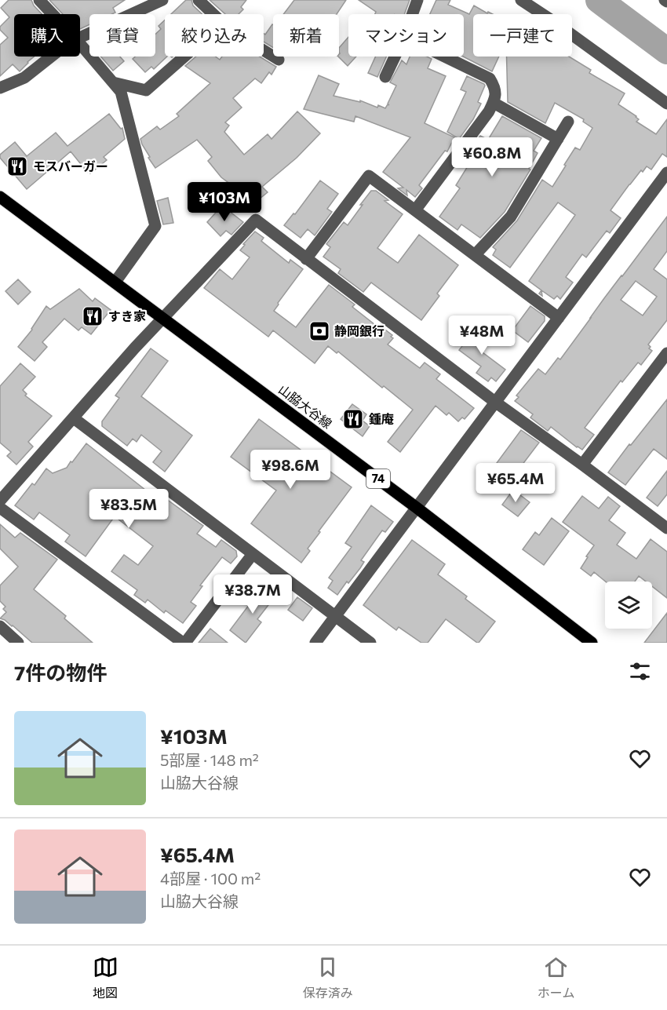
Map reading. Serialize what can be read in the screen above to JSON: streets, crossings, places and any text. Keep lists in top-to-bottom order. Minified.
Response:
{"streets":{"main road":["山脇大谷線","74"]},"places":{"restaurant":["モスバーガー","すき家","鍾庵"],"bank":["静岡銀行"]},"page":{"chip":["購入","賃貸","絞り込み","新着","マンション","一戸建て"],"price":["¥60.8M","¥103M","¥48M","¥98.6M","¥65.4M","¥83.5M","¥38.7M"],"heading":"7件の物件","list":[{"name":"¥103M","note":"5部屋 · 148 m² · 山脇大谷線"},{"name":"¥65.4M","note":"4部屋 · 100 m² · 山脇大谷線"}],"tabs":["地図","保存済み","ホーム"]}}
